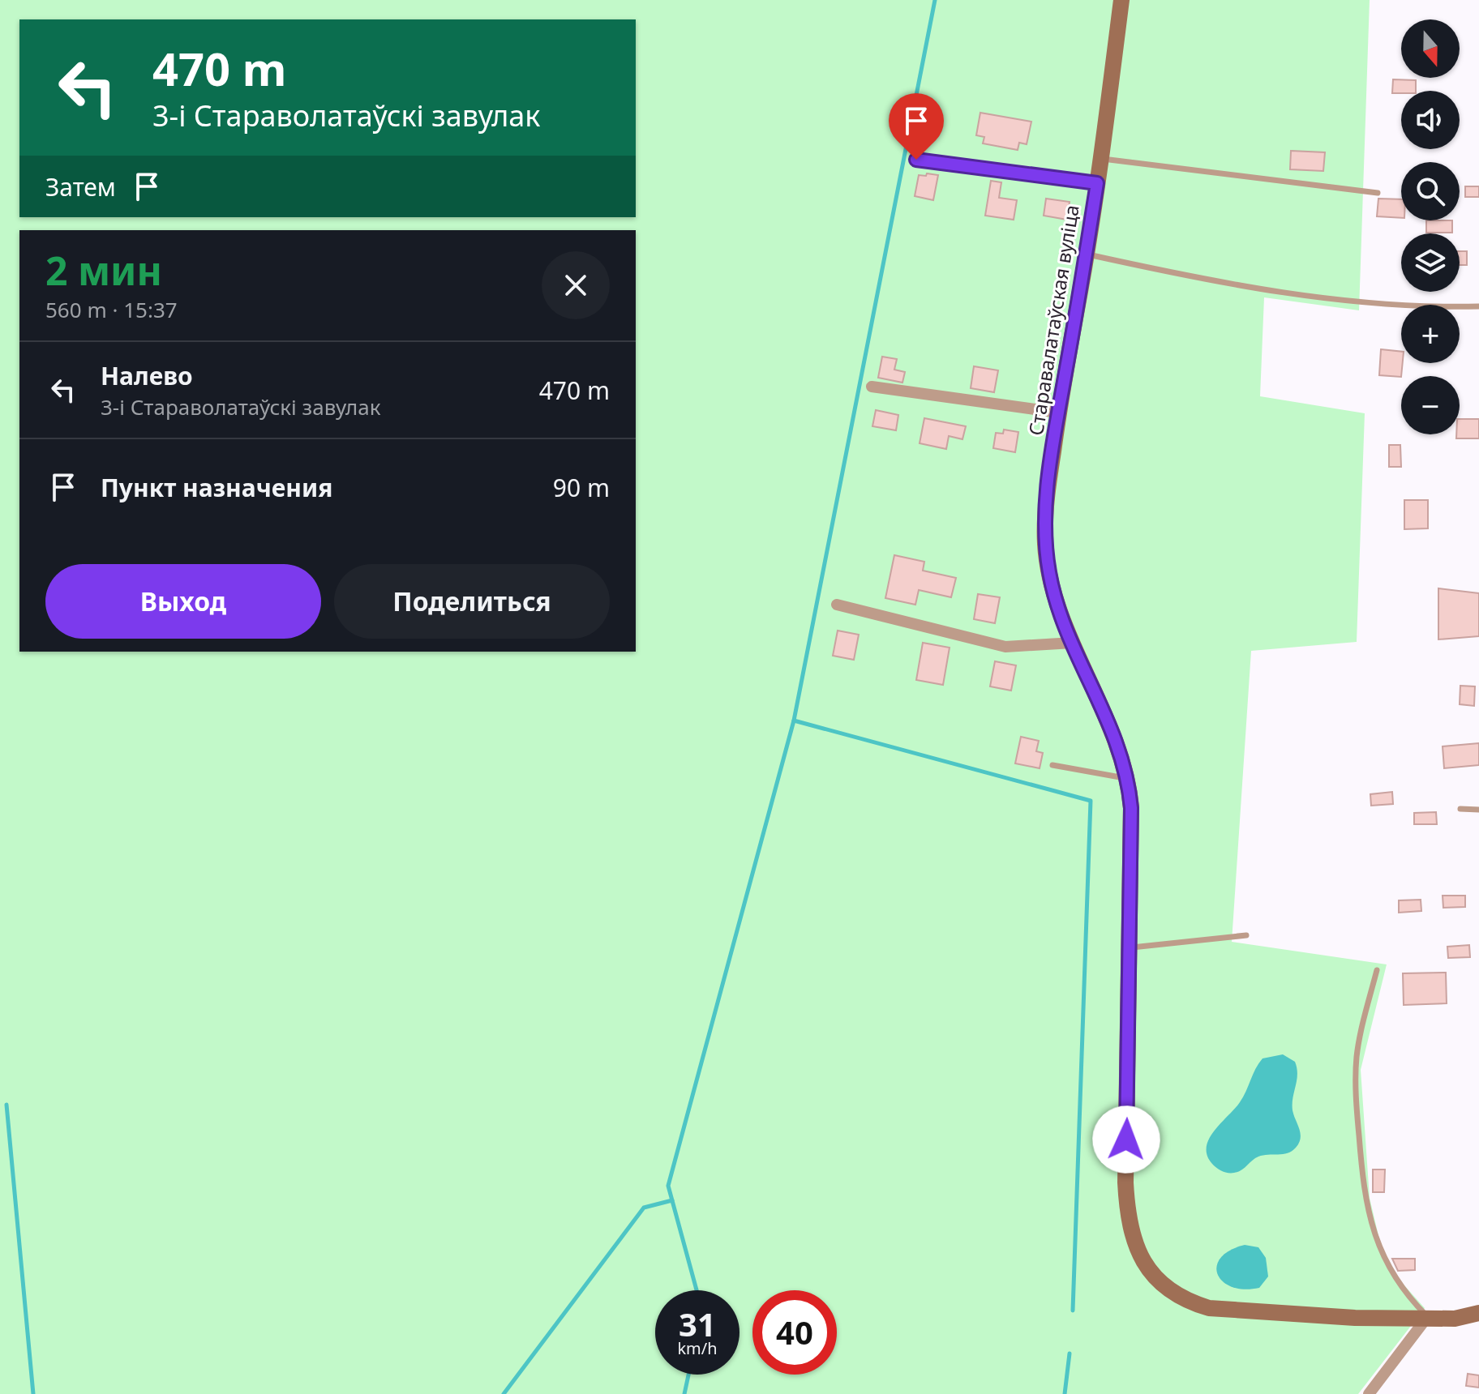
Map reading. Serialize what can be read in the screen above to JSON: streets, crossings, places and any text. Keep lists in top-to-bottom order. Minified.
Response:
{"streets":{"street":["Старавалатаўская вуліца"]},"north":"bottom","page":{"map_buttons":["+","−"],"turn":["470 m","3-і Стараволатаўскі завулак"],"then":"Затем","heading":["2 мин","560 m · 15:37"],"list":[{"name":"Налево","note":"3-і Стараволатаўскі завулак","value":"470 m"},{"name":"Пункт назначения","value":"90 m"}],"buttons":["Выход","Поделиться"],"speed":"31 km/h","limit":"40"}}
